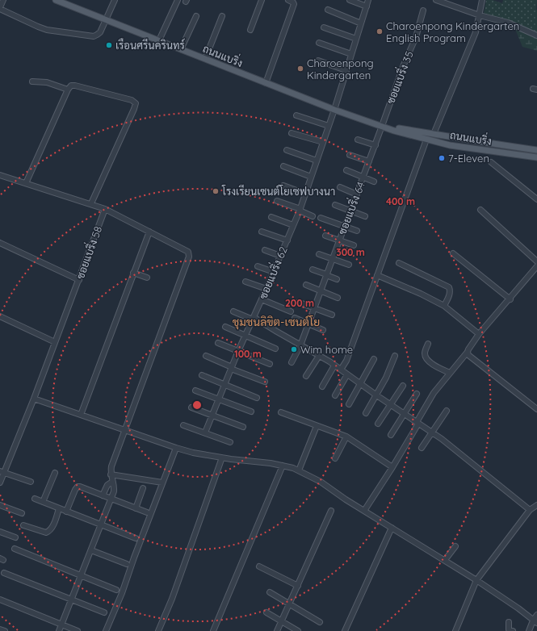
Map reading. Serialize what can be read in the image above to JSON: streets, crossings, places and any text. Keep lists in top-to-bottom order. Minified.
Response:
{"streets":{"main road":["ถนนแบริ่ง"],"street":["ซอยแบริ่ง 35","ซอยแบริ่ง 64","ซอยแบริ่ง 58","ซอยแบริ่ง 62"]},"crossings":[["ถนนแบริ่ง","ซอยแบริ่ง 35"],["ถนนแบริ่ง","ซอยแบริ่ง 64"],["ถนนแบริ่ง","ซอยแบริ่ง 62"],["ซอยแบริ่ง 35","ซอยแบริ่ง 64"]],"districts":["ชุมชนลิขิต-เซนต์โย"],"places":["Charoenpong Kindergarten English Program","เรือนศรีนครินทร์","Charoenpong Kindergarten","7-Eleven","โรงเรียนเซนต์โยเซฟบางนา","Wim home"],"rings":["400 m","300 m","200 m","100 m"]}
